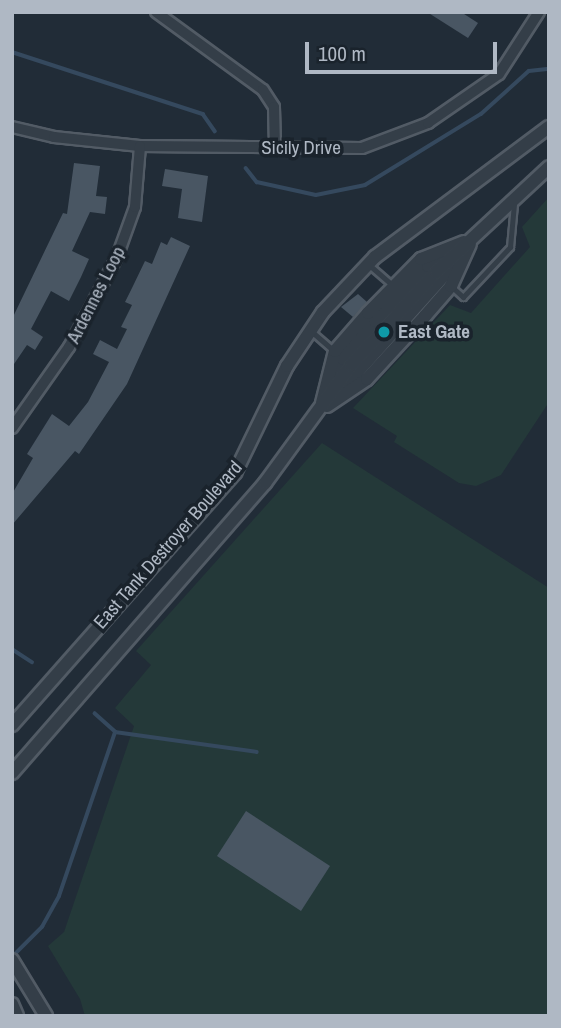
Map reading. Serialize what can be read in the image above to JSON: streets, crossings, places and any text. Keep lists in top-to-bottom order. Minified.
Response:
{"streets":{"street":["Sicily Drive","Ardennes Loop","East Tank Destroyer Boulevard"]},"crossings":[["Sicily Drive","Ardennes Loop"]],"places":["East Gate"],"scale_bar":"100 m"}
